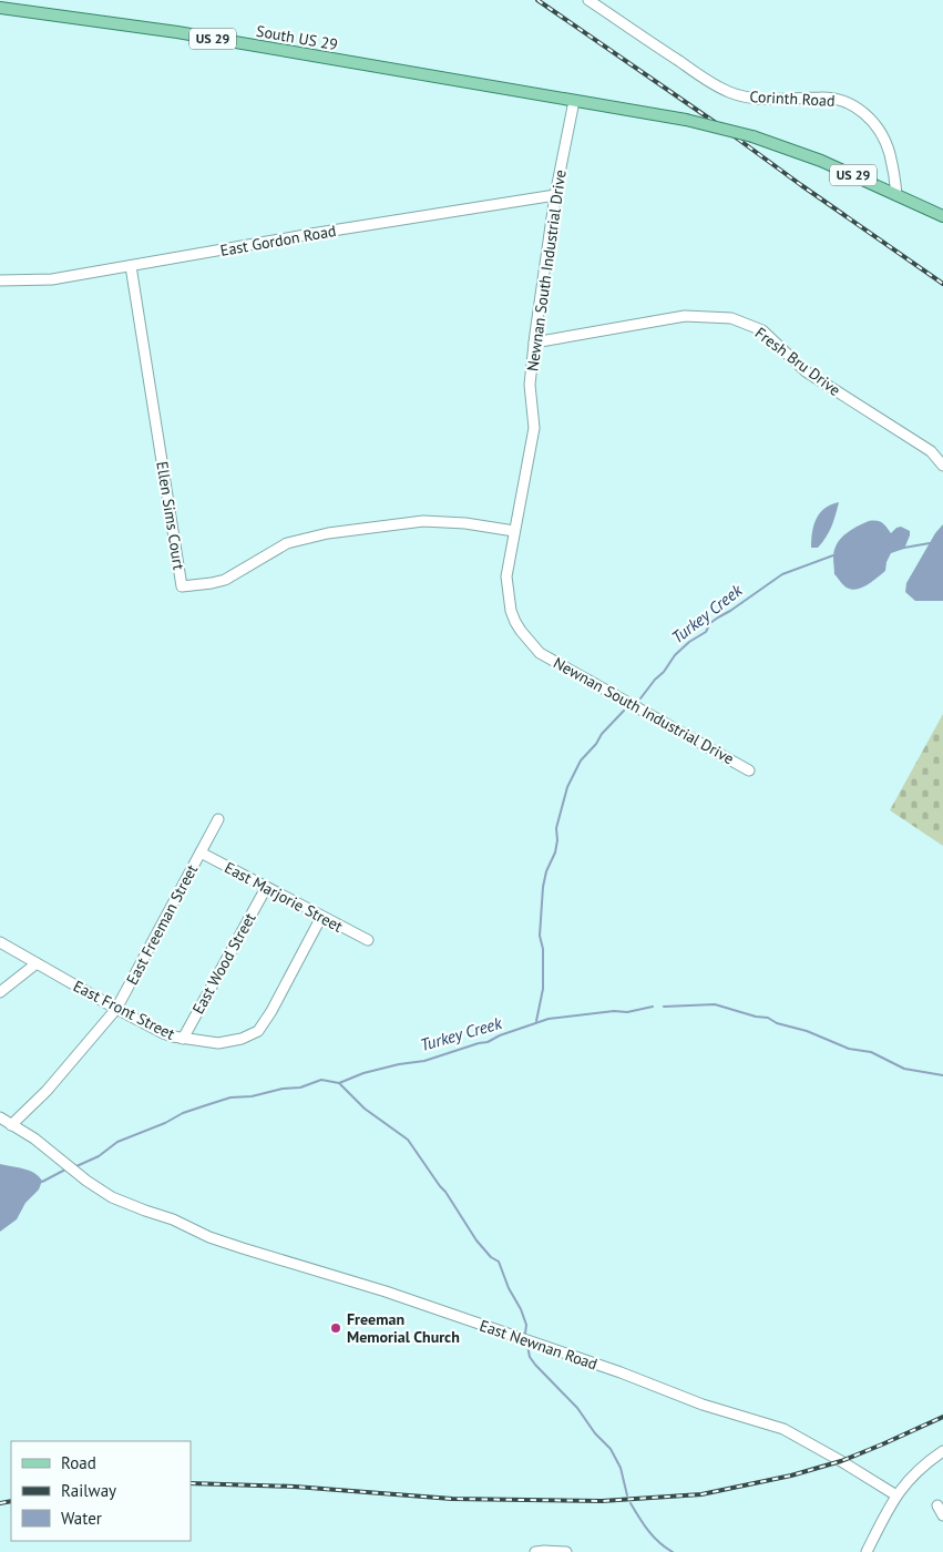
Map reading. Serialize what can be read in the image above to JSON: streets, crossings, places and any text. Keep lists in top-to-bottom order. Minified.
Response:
{"streets":{"main road":["South US 29","US 29"],"street":["Corinth Road","East Gordon Road","Newnan South Industrial Drive","Fresh Bru Drive","Ellen Sims Court","East Marjorie Street","East Freeman Street","East Wood Street","East Front Street","East Newnan Road"]},"crossings":[["South US 29","US 29"],["South US 29","Newnan South Industrial Drive"],["US 29","Corinth Road"],["US 29","Newnan South Industrial Drive"],["East Gordon Road","Newnan South Industrial Drive"],["East Gordon Road","Ellen Sims Court"],["Newnan South Industrial Drive","Fresh Bru Drive"],["Newnan South Industrial Drive","Ellen Sims Court"],["East Marjorie Street","East Freeman Street"],["East Marjorie Street","East Wood Street"],["East Marjorie Street","East Front Street"],["East Freeman Street","East Front Street"],["East Freeman Street","East Newnan Road"],["East Wood Street","East Front Street"]],"water":["Turkey Creek"],"places":["Freeman Memorial Church"],"legend":["Road","Railway","Water"]}
